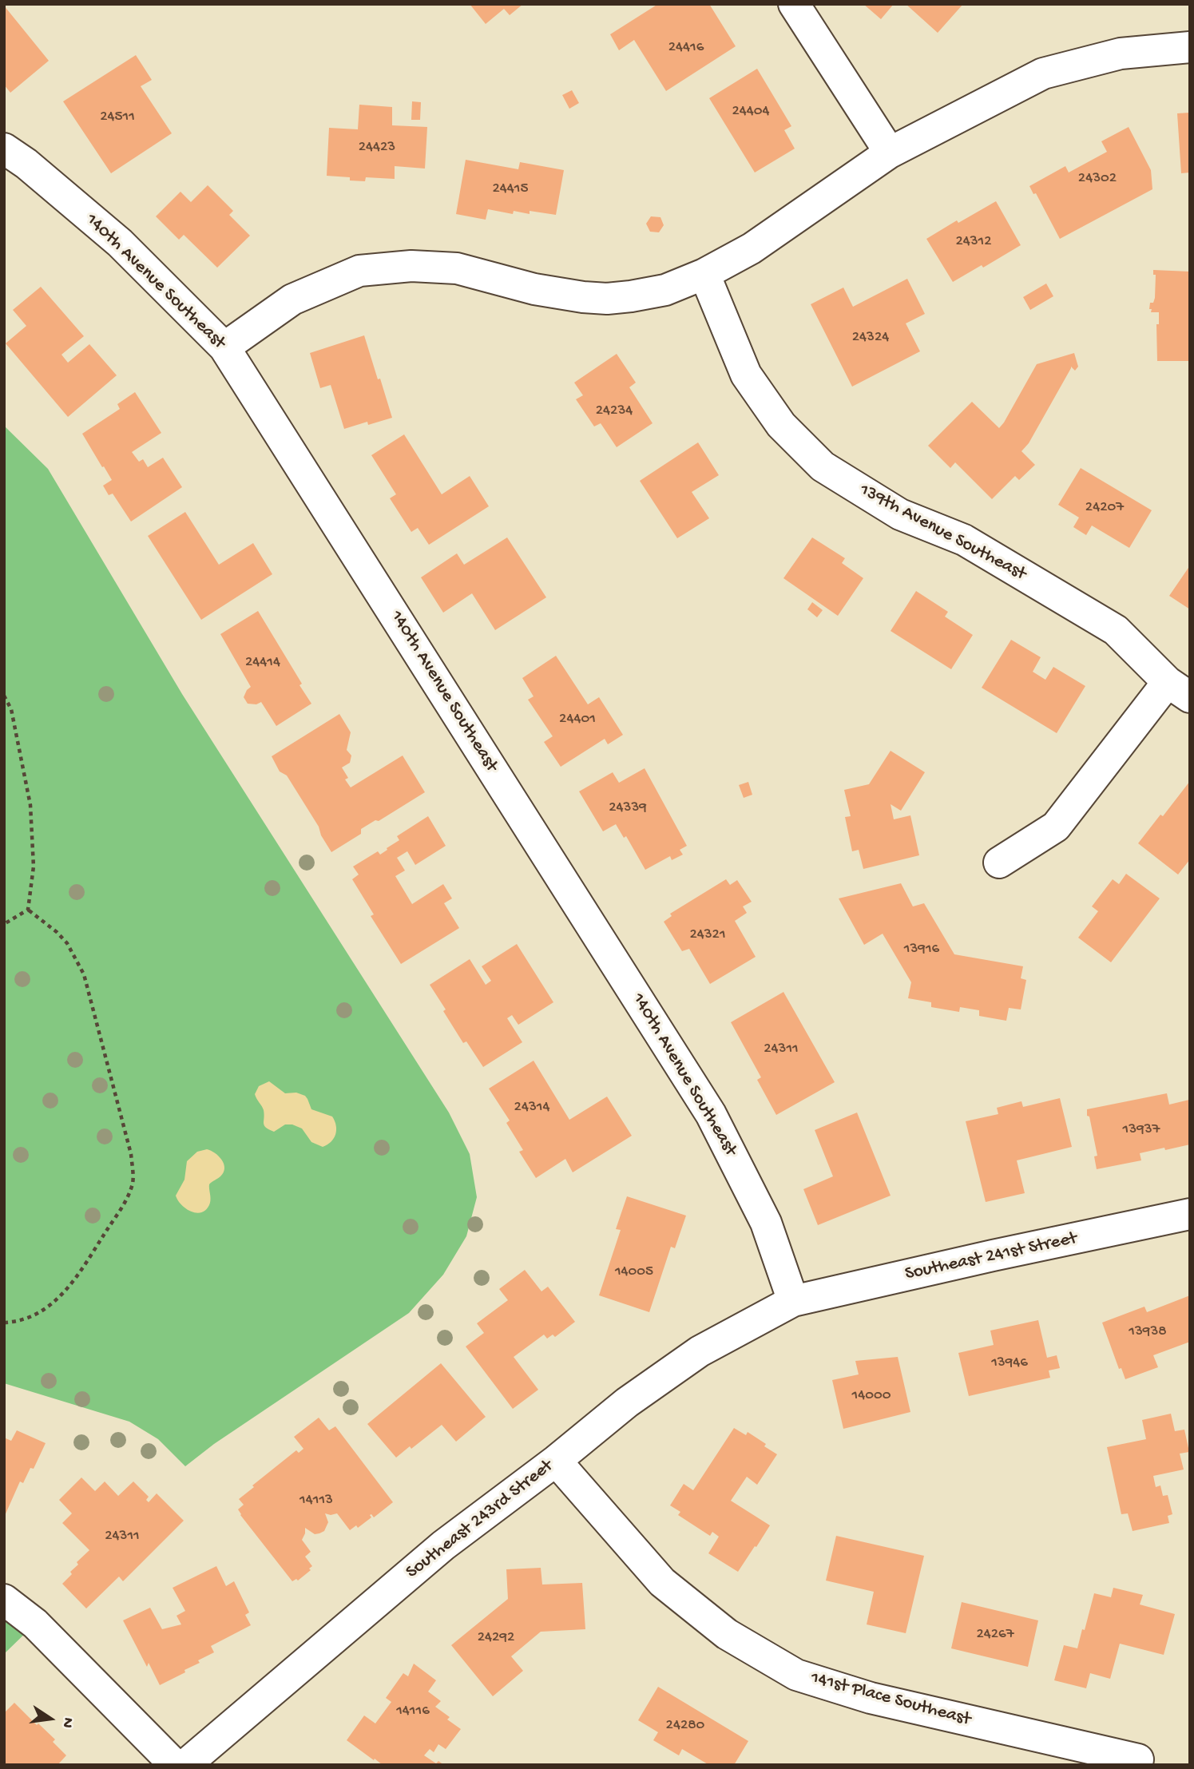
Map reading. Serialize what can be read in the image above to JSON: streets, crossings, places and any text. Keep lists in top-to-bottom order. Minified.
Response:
{"streets":{"street":["140th Avenue Southeast","139th Avenue Southeast","Southeast 241st Street","Southeast 243rd Street","141st Place Southeast"]},"crossings":[["140th Avenue Southeast","Southeast 241st Street"],["140th Avenue Southeast","Southeast 243rd Street"],["Southeast 241st Street","Southeast 243rd Street"],["Southeast 243rd Street","141st Place Southeast"]],"house_numbers":["24416","24404","24511","24423","24302","24415","24312","24324","24234","24207","24414","24401","24339","24321","13916","24311","24314","13937","14005","13938","13946","14000","14113","24311","24267","24292","14116","24280"],"north":"right"}
